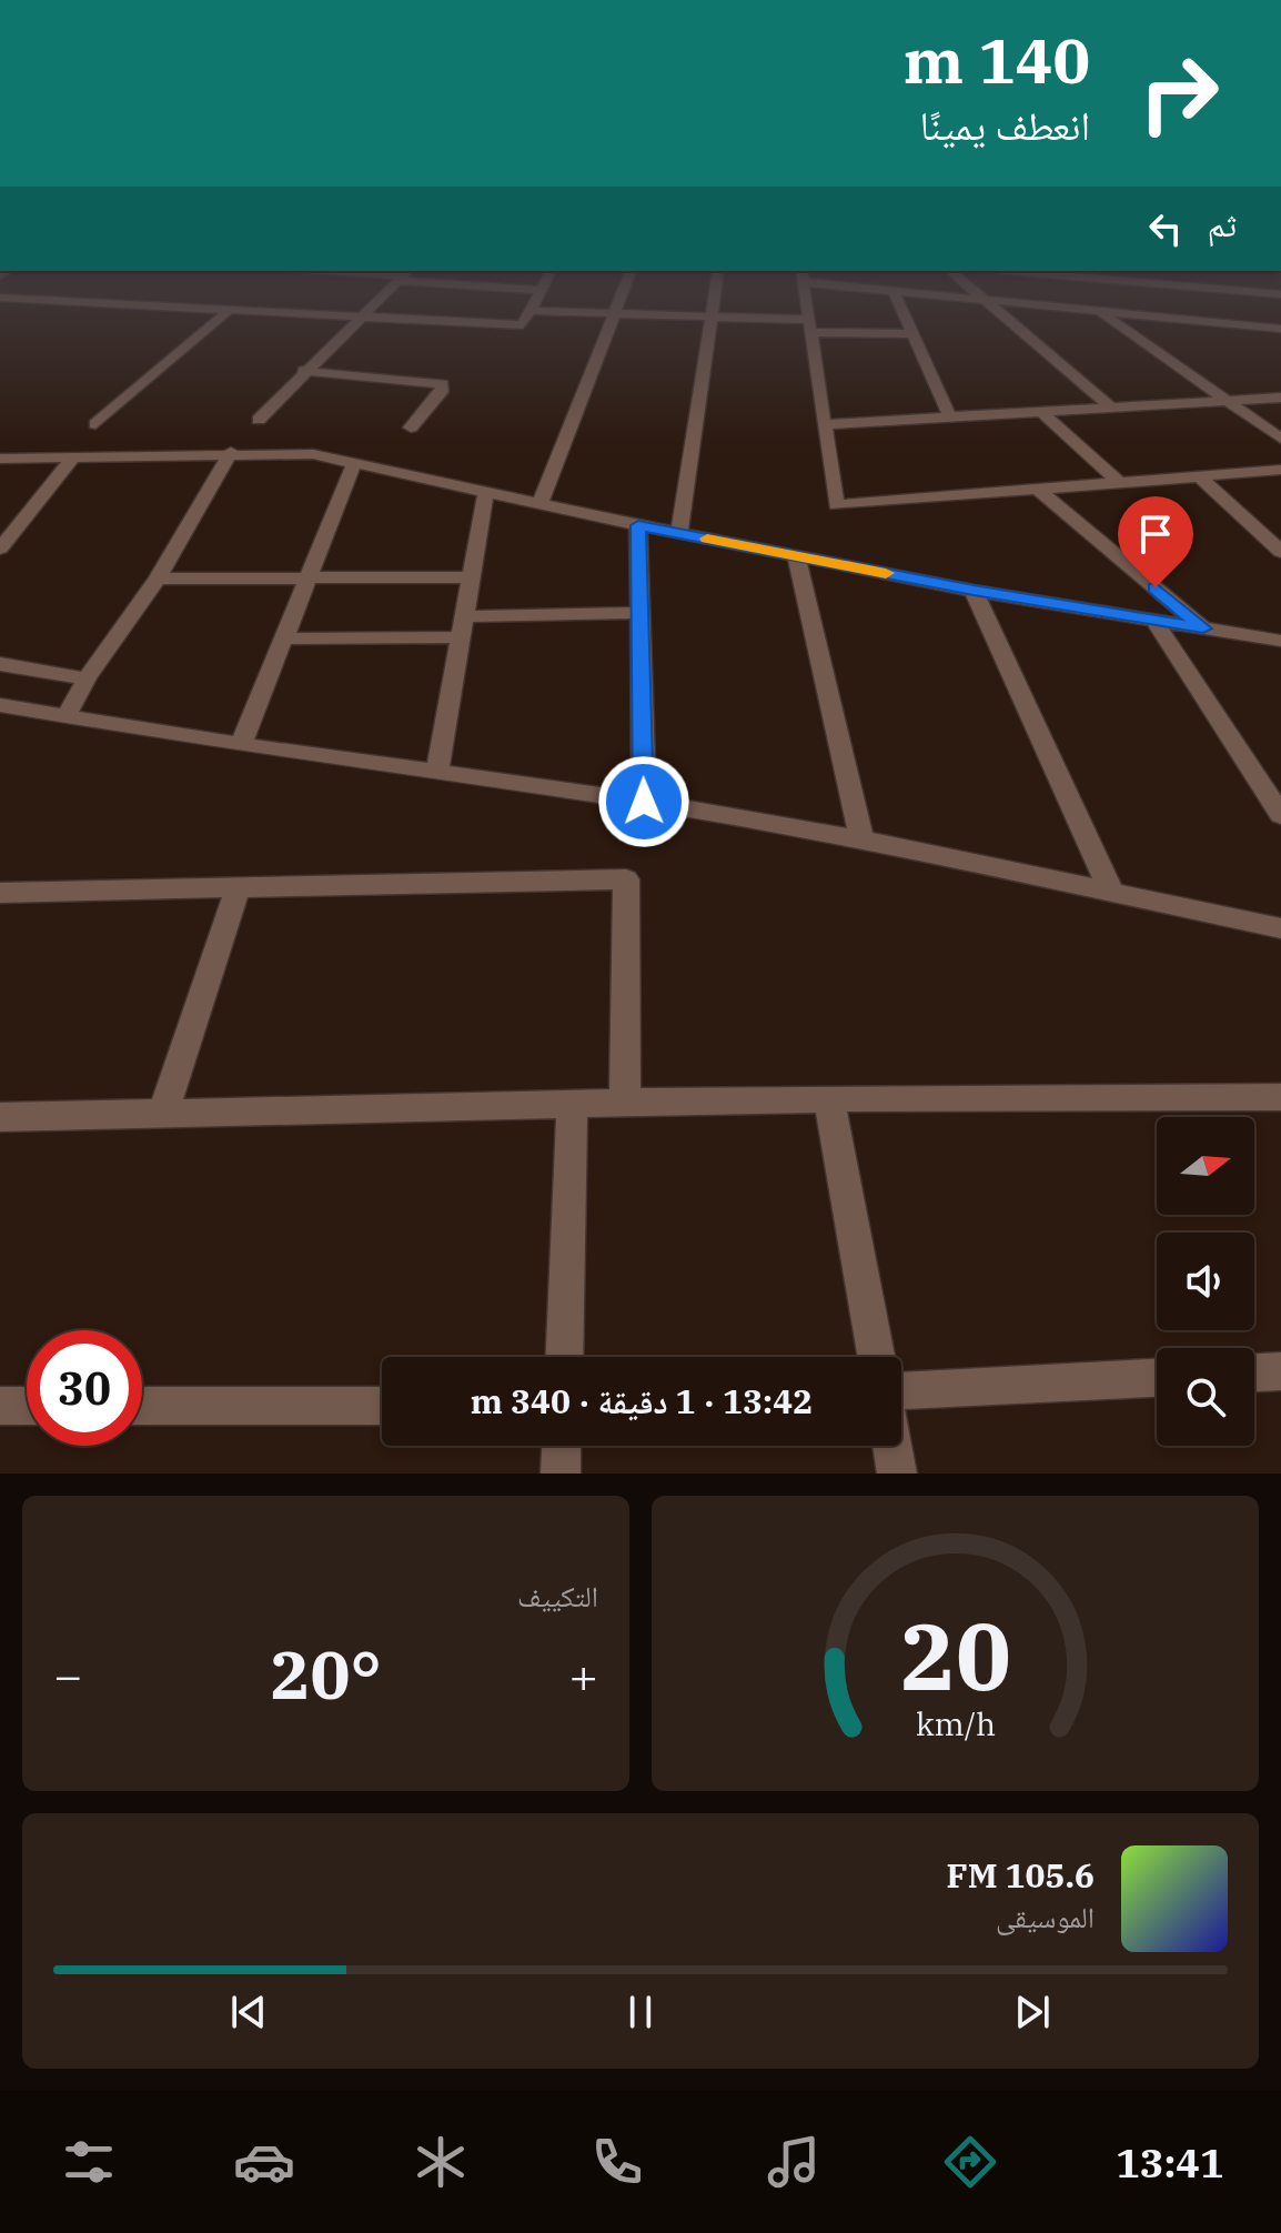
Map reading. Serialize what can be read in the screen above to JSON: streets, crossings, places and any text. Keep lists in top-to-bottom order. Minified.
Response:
{"north":"right","page":{"turn":["140 m","انعطف يمينًا"],"then":"ثم","limit":"30","trip":"13:42 · 1 دقيقة · 340 m","tile":"التكييف","heat":["−","20°","+"],"song":["105.6 FM","الموسيقى"],"tabs":"13:41","gauge":["20","km/h"]}}
